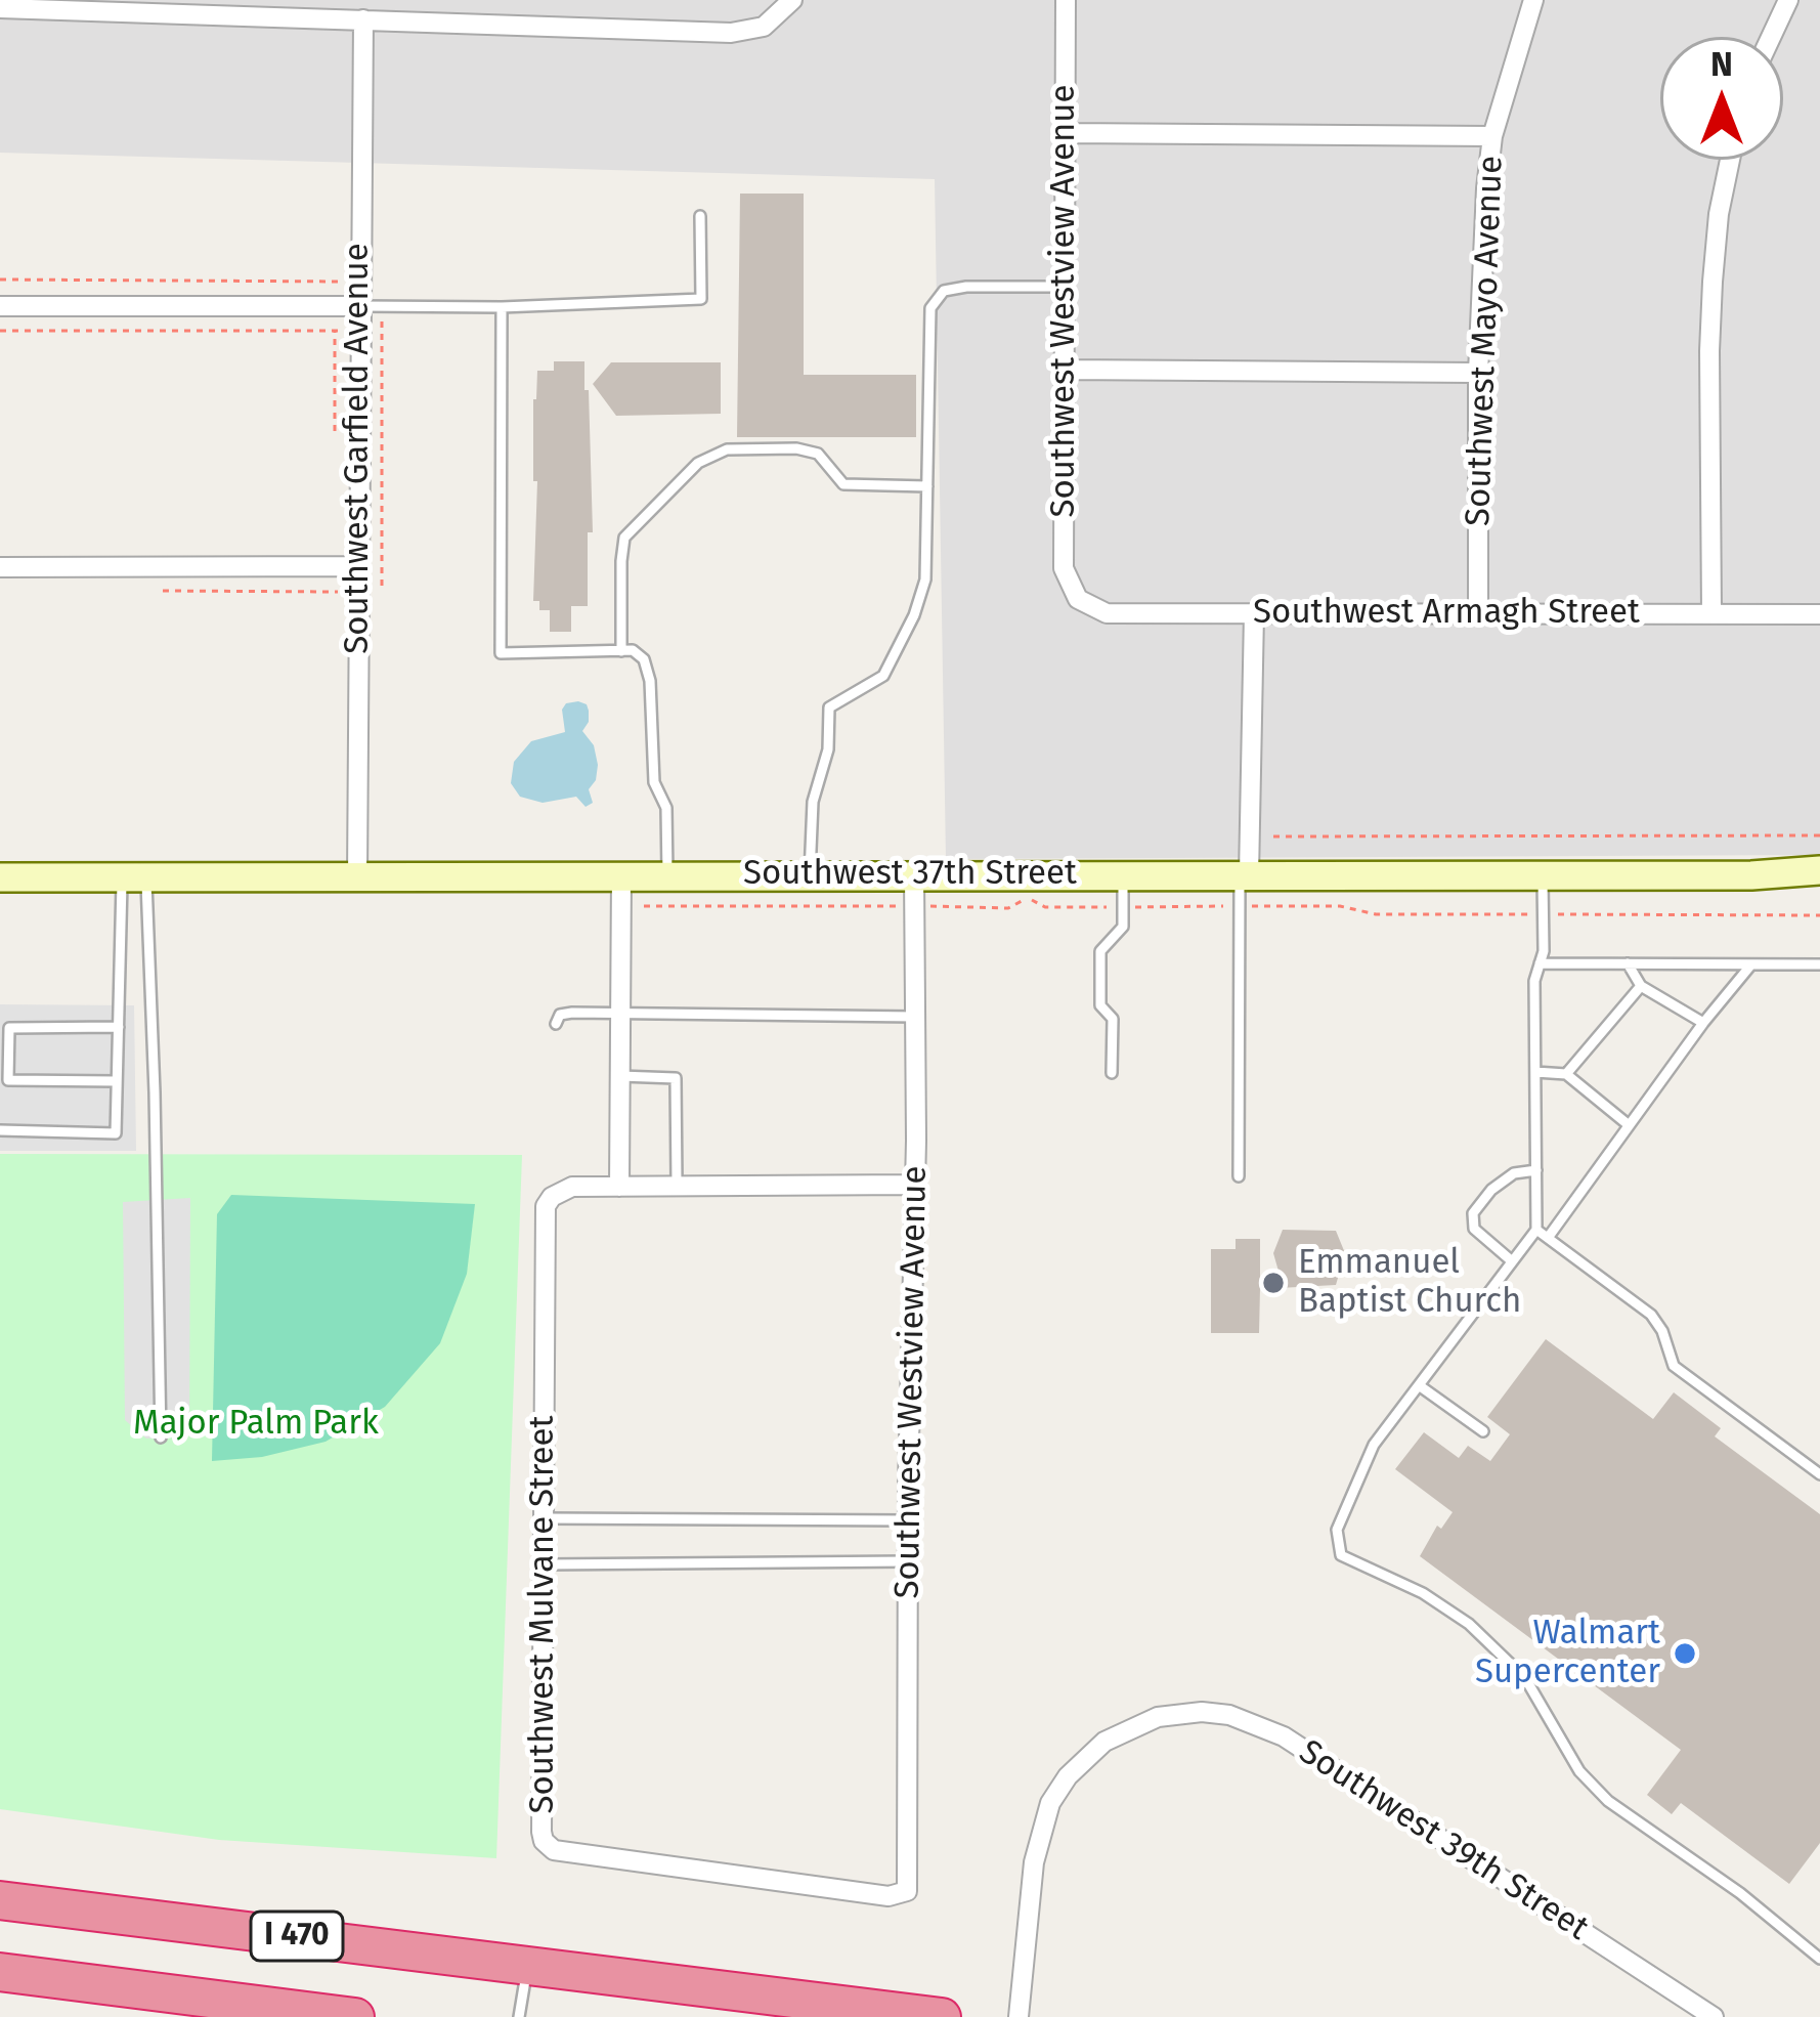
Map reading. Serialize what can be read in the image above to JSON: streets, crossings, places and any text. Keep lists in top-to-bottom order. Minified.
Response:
{"streets":{"highway":["I 470"],"main road":["Southwest 37th Street"],"street":["Southwest Westview Avenue","Southwest Mayo Avenue","Southwest Garfield Avenue","Southwest Armagh Street","Southwest Mulvane Street","Southwest 39th Street"]},"crossings":[["Southwest Westview Avenue","Southwest Armagh Street"],["Southwest Westview Avenue","Southwest 37th Street"],["Southwest Westview Avenue","Southwest Mulvane Street"],["Southwest Mayo Avenue","Southwest Armagh Street"],["Southwest Garfield Avenue","Southwest 37th Street"]],"parks":["Major Palm Park"],"places":["Emmanuel Baptist Church","Walmart Supercenter"],"north":"top"}
